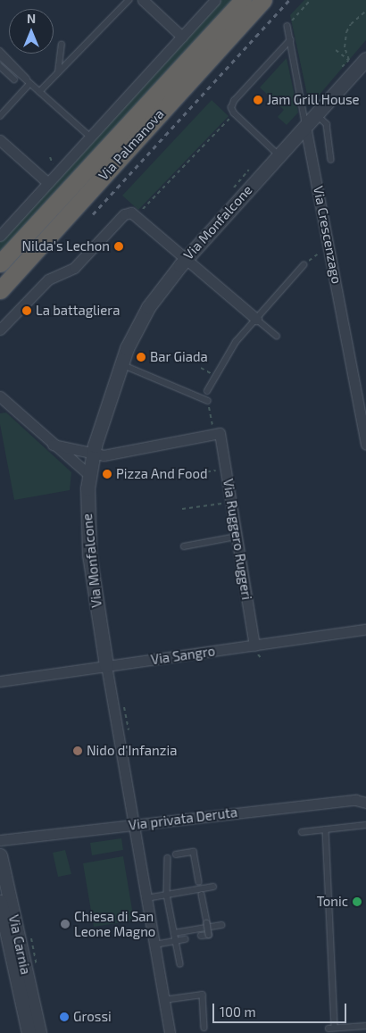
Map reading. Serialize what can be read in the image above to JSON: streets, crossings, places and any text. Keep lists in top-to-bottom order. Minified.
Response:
{"streets":{"highway":["Via Palmanova"],"street":["Via Monfalcone","Via Crescenzago","Via Ruggero Ruggeri","Via Sangro","Via privata Deruta","Via Carnia"]},"crossings":[["Via Monfalcone","Via Crescenzago"],["Via Monfalcone","Via Ruggero Ruggeri"],["Via Monfalcone","Via Sangro"],["Via Monfalcone","Via privata Deruta"],["Via Ruggero Ruggeri","Via Sangro"]],"places":["Jam Grill House","Nilda's Lechon","La battagliera","Bar Giada","Pizza And Food","Nido d'Infanzia","Tonic","Chiesa di San Leone Magno","Grossi"],"scale_bar":"100 m","north":"top"}
